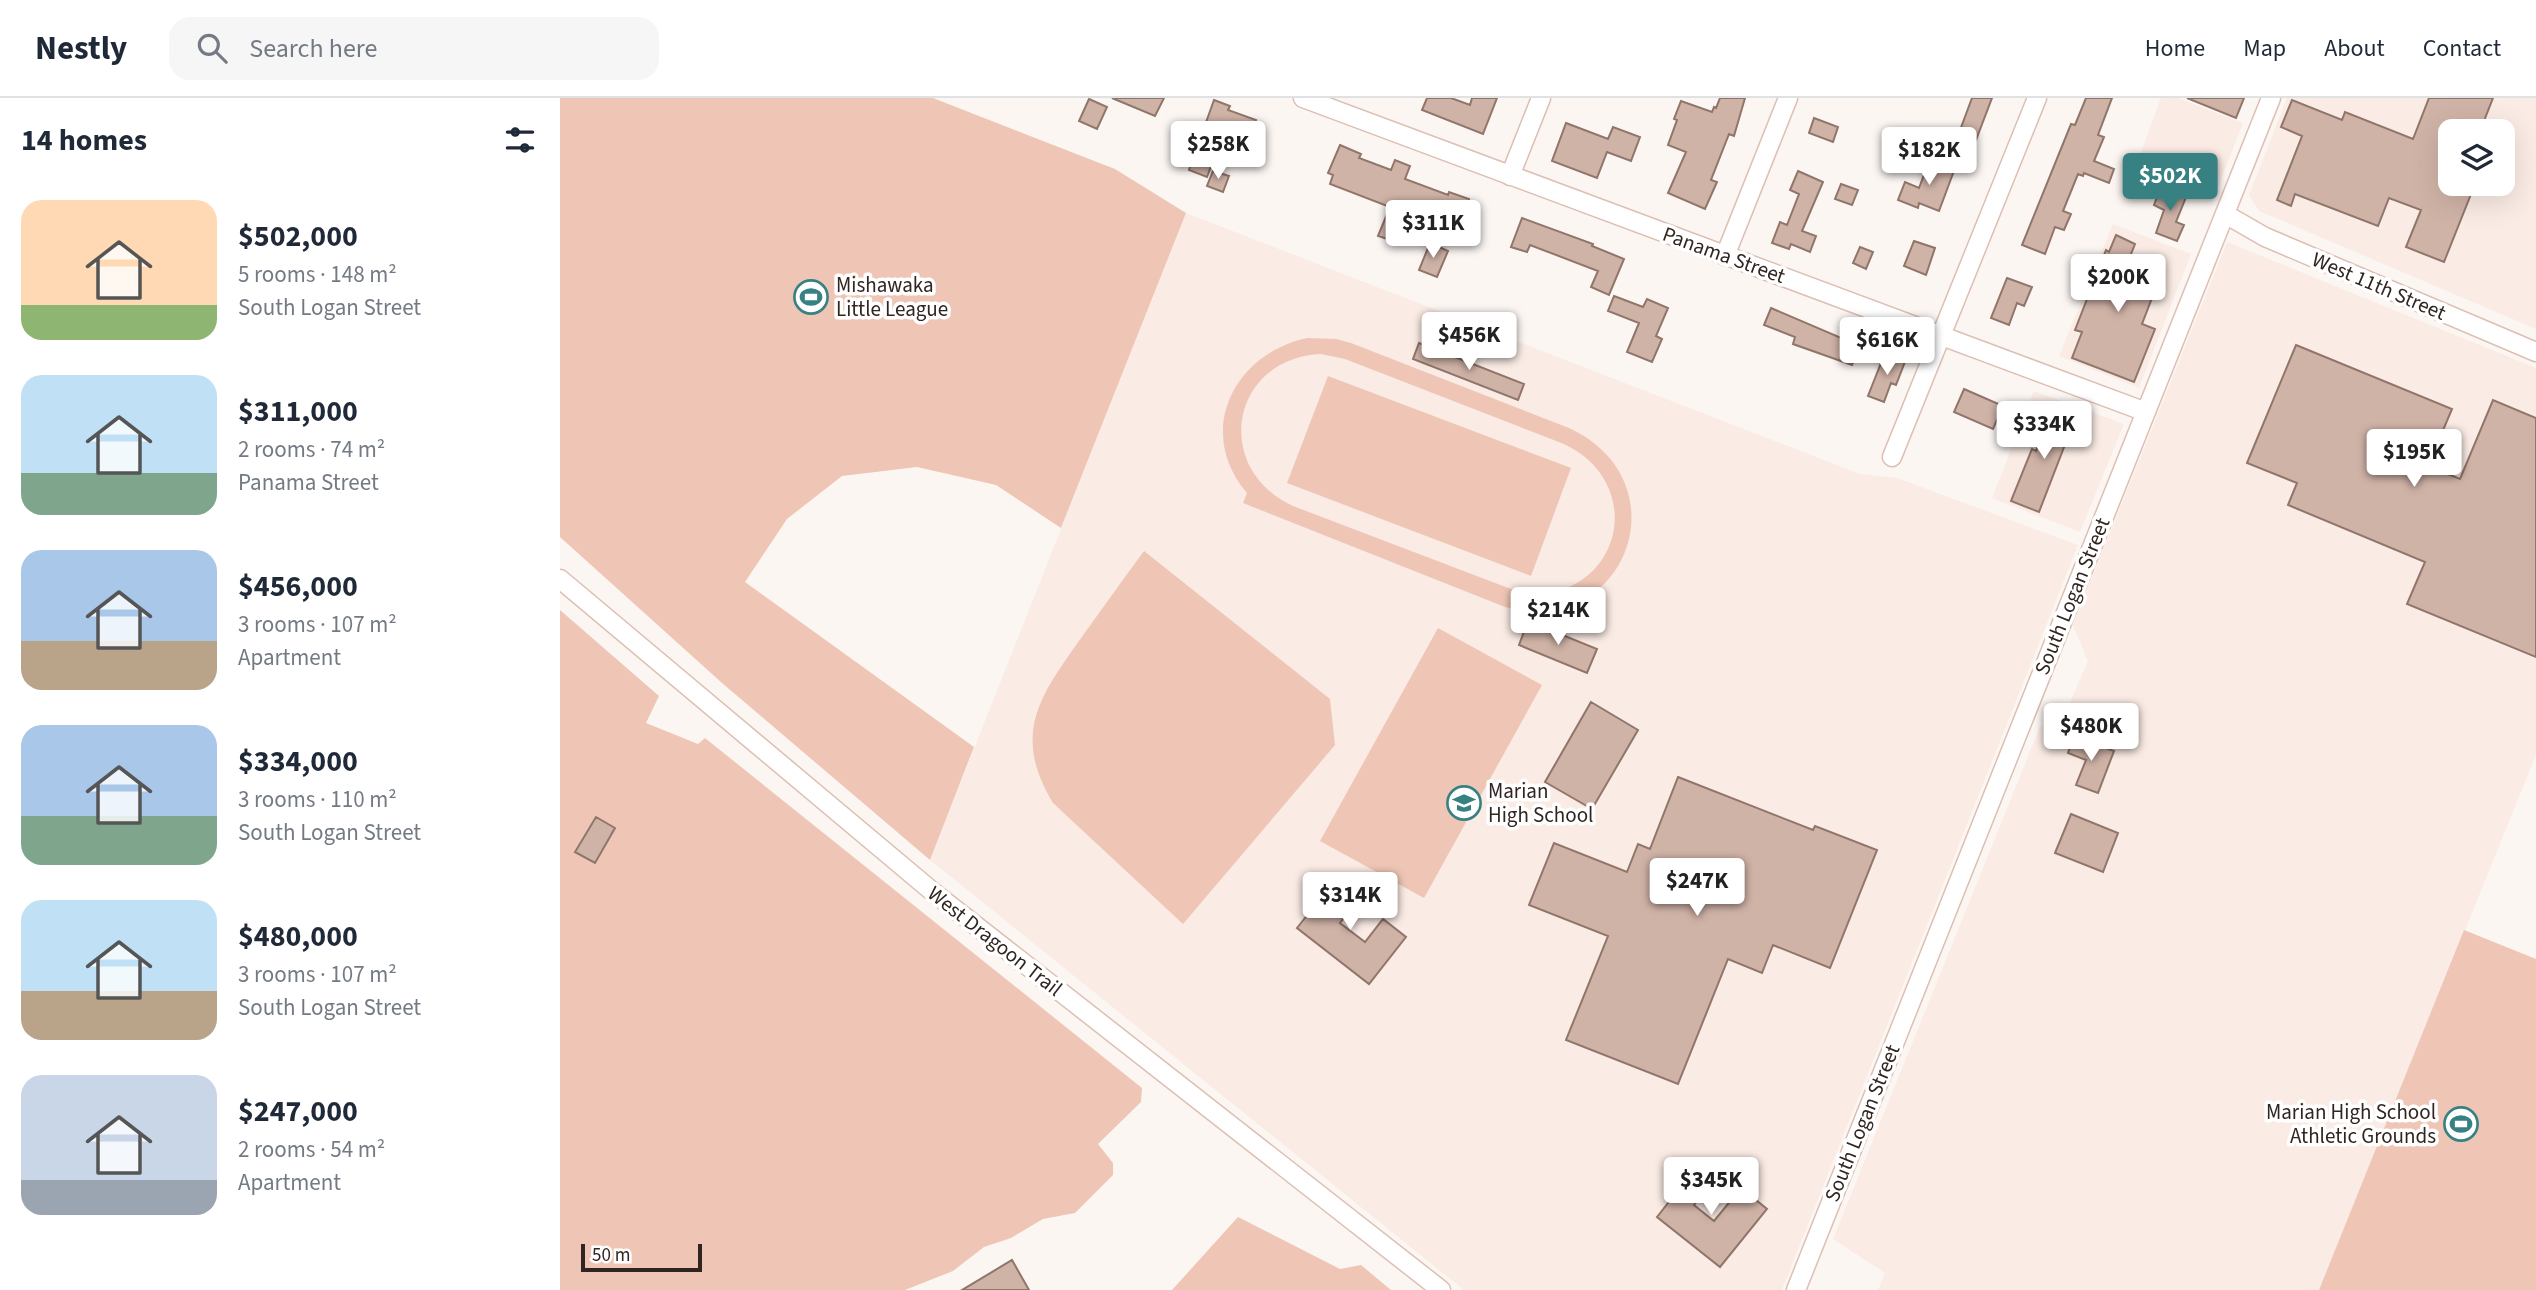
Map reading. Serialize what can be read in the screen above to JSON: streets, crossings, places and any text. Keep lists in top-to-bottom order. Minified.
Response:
{"streets":{"street":["Panama Street","West 11th Street","South Logan Street","West Dragoon Trail"]},"crossings":[["Panama Street","South Logan Street"],["West 11th Street","South Logan Street"]],"places":{"sports":["Mishawaka Little League","Marian High School Athletic Grounds"],"school or university":["Marian High School"]},"scale_bar":"50 m","page":{"header":"Nestly","search":"Search here","nav":["Home","Map","About","Contact"],"heading":"14 homes","price":["$258K","$182K","$502K","$311K","$200K","$456K","$616K","$334K","$195K","$214K","$480K","$247K","$314K","$345K"],"list":[{"name":"$502,000","note":"5 rooms · 148 m² · South Logan Street"},{"name":"$311,000","note":"2 rooms · 74 m² · Panama Street"},{"name":"$456,000","note":"3 rooms · 107 m² · Apartment"},{"name":"$334,000","note":"3 rooms · 110 m² · South Logan Street"},{"name":"$480,000","note":"3 rooms · 107 m² · South Logan Street"},{"name":"$247,000","note":"2 rooms · 54 m² · Apartment"}],"scale":"50 m"}}
